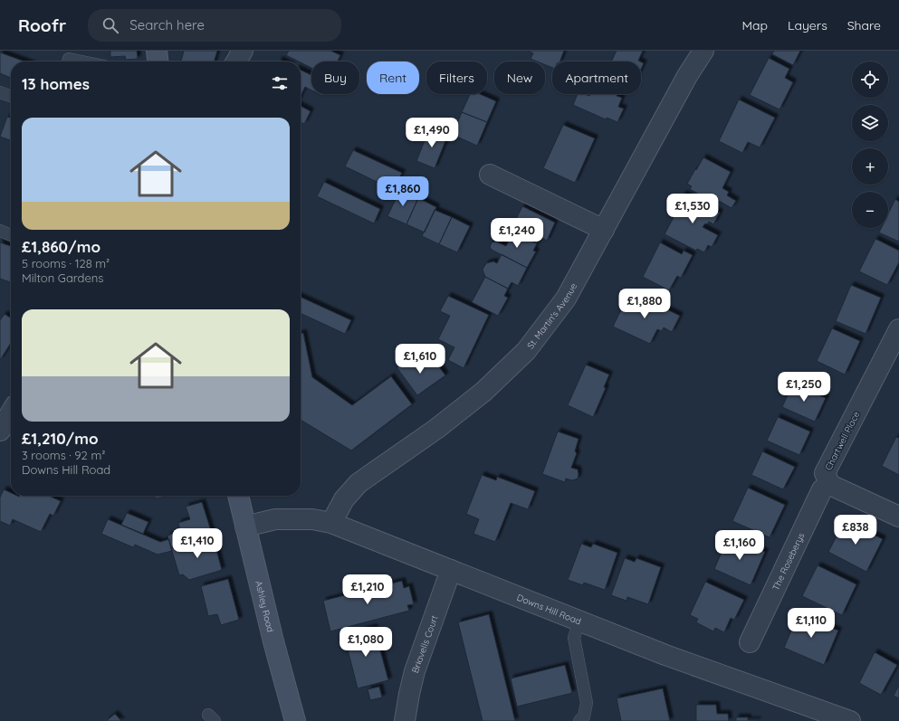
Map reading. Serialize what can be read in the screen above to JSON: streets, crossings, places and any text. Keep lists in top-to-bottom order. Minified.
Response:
{"streets":{"main road":["Ashley Road"],"street":["St. Martin's Avenue","Chartwell Place","The Roseberys","Downs Hill Road","Briavells Court"]},"crossings":[["St. Martin's Avenue","Downs Hill Road"],["Chartwell Place","The Roseberys"],["Ashley Road","Downs Hill Road"],["Downs Hill Road","Briavells Court"]],"page":{"header":"Roofr","search":"Search here","nav":["Map","Layers","Share"],"map_buttons":["+","−"],"chip":["Buy","Rent","Filters","New","Apartment"],"heading":"13 homes","list":[{"name":"£1,860/mo","note":"5 rooms · 128 m² · Milton Gardens"},{"name":"£1,210/mo","note":"3 rooms · 92 m² · Downs Hill Road"}],"price":["£1,490","£1,860","£1,530","£1,240","£1,880","£1,610","£1,250","£838","£1,410","£1,160","£1,210","£1,110","£1,080"]}}
